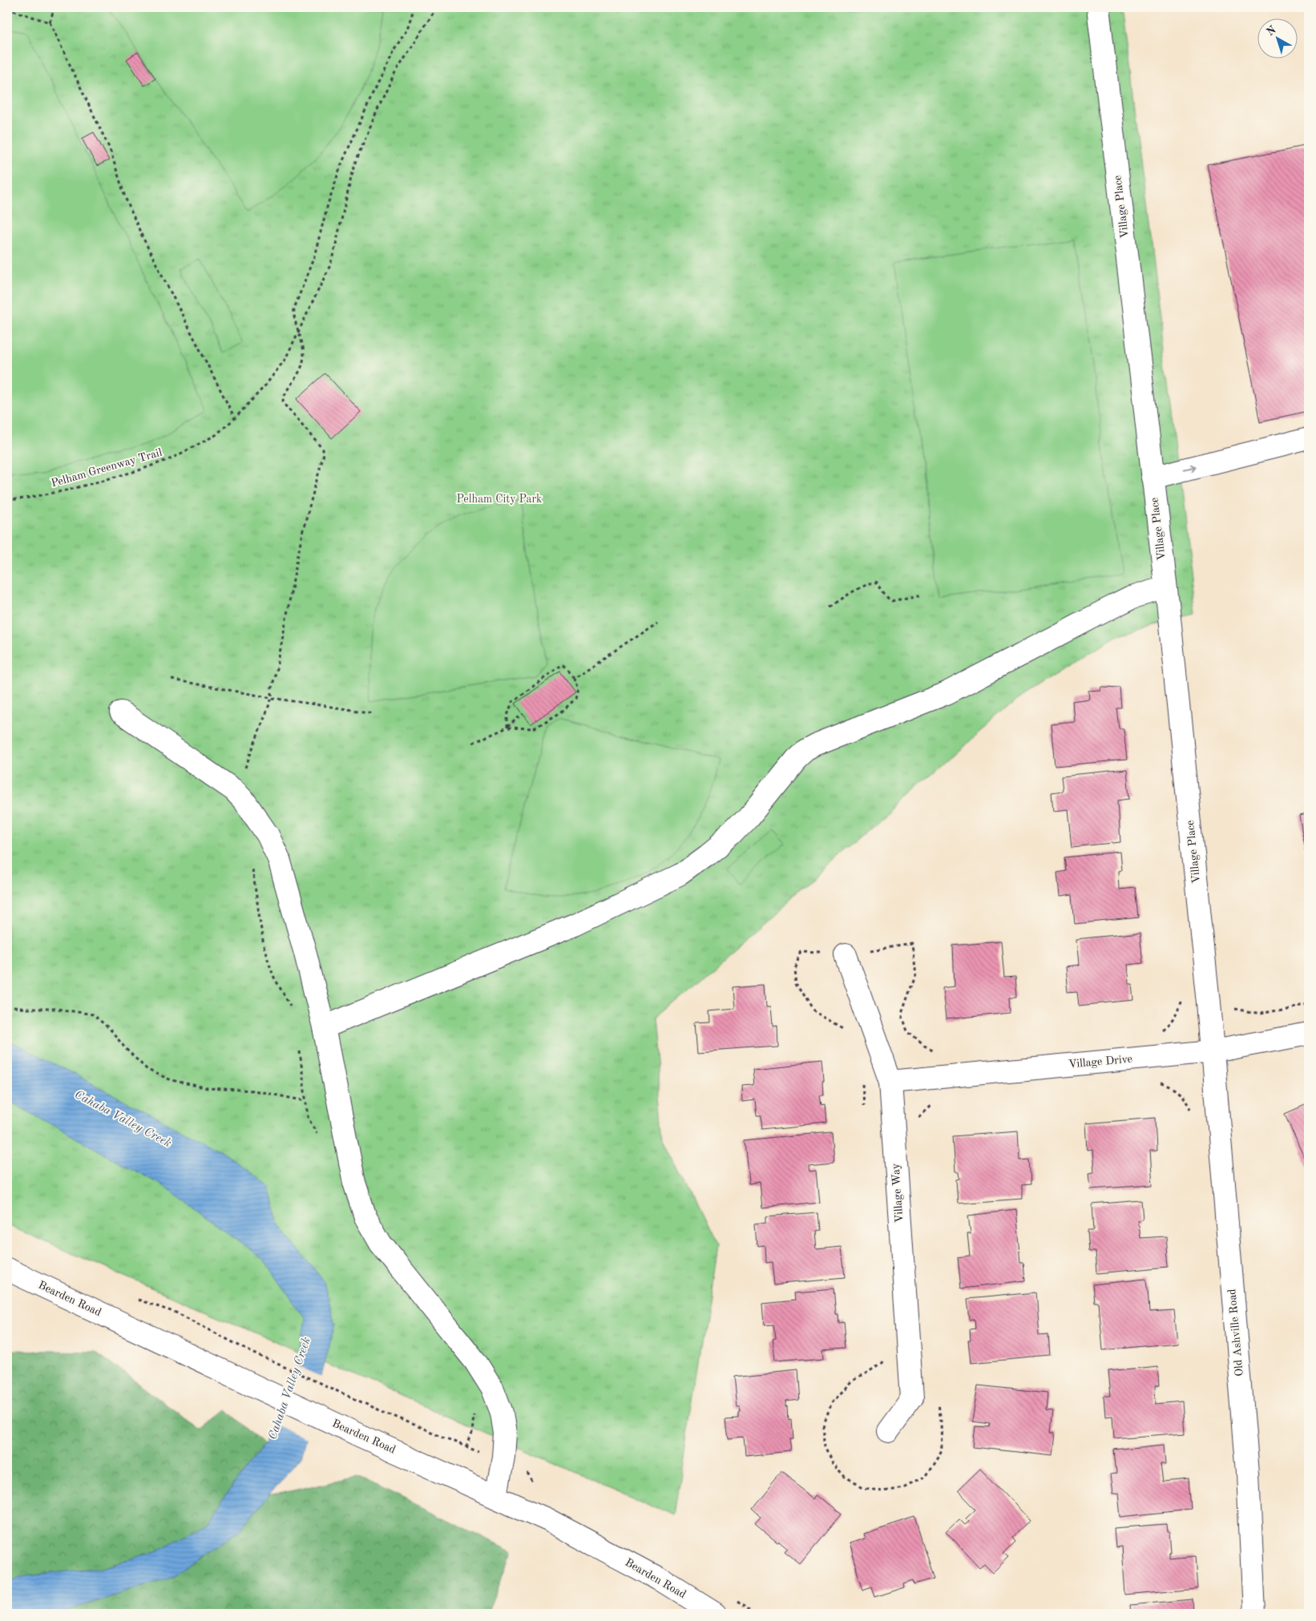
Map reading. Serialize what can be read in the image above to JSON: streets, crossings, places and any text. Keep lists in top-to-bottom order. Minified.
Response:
{"streets":{"street":["Village Place","Village Drive","Village Way","Bearden Road","Old Ashville Road"],"path":["Pelham Greenway Trail"]},"crossings":[["Village Place","Village Drive"],["Village Place","Old Ashville Road"],["Village Drive","Village Way"],["Village Drive","Old Ashville Road"]],"water":["Cahaba Valley Creek"],"parks":["Pelham City Park"],"north":"top left"}
